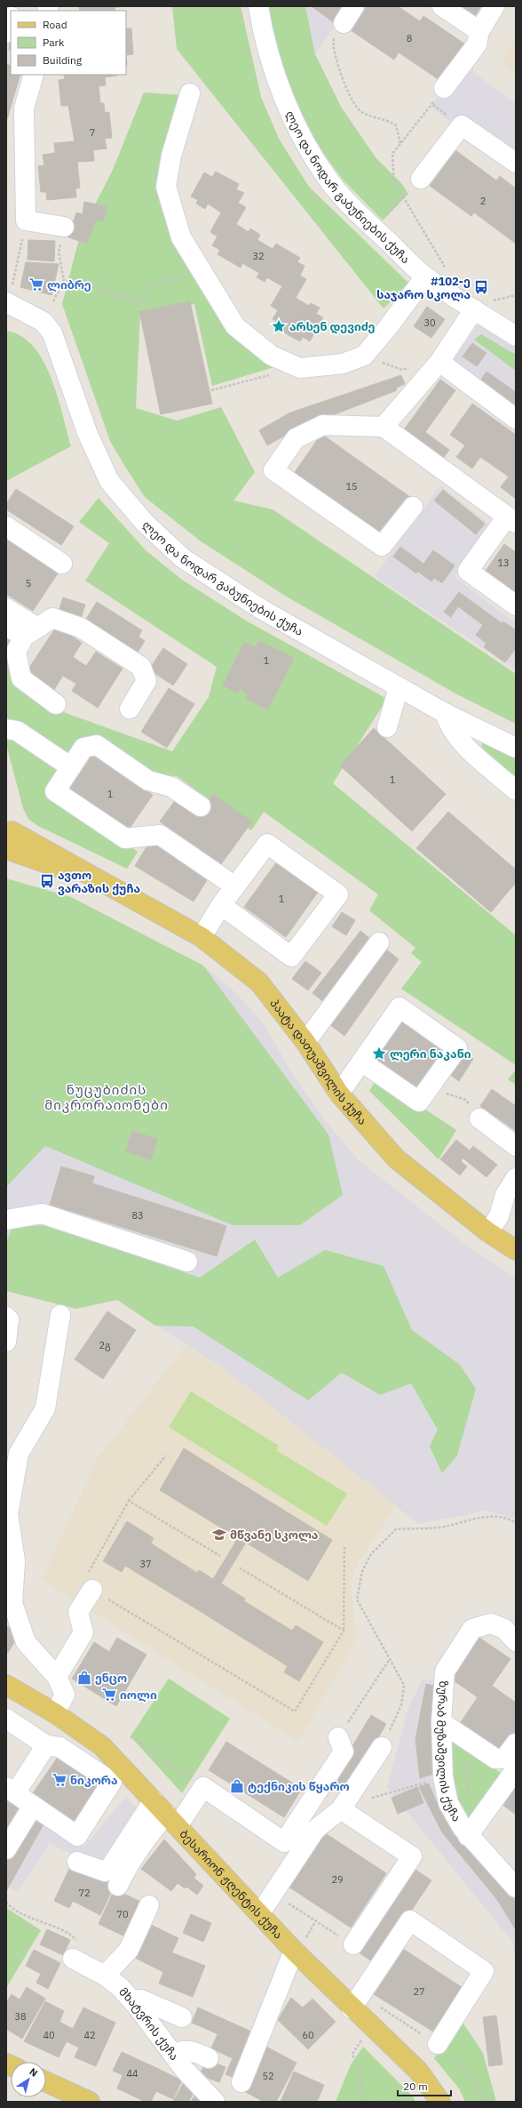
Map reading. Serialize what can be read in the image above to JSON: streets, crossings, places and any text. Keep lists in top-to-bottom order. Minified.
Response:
{"streets":{"main road":["პაატა დათუაშვილის ქუჩა","ბესარიონ ჟღენტის ქუჩა"],"street":["ლეო და ნოდარ გაბუნიების ქუჩა","ზურაბ მუზაშვილის ქუჩა","მხატვრის ქუჩა"]},"districts":["ნუცუბიძის მიკრორაიონები"],"places":{"supermarket":["ლიბრე","იოლი","ნიკორა"],"bus stop":["#102-ე საჯარო სკოლა","ავთო ვარაზის ქუჩა"],"place":["არსენ დევიძე","ლერი ნაკანი"],"school or university":["მწვანე სკოლა"],"shop":["ენცო","ტექნიკის წყარო"]},"house_numbers":["8","7","2","32","30","15","13","5","1","1","1","1","83","2გ","37","29","72","70","27","38","40","42","60","44","52"],"legend":["Road","Park","Building"],"scale_bar":"20 m","north":"top right"}
